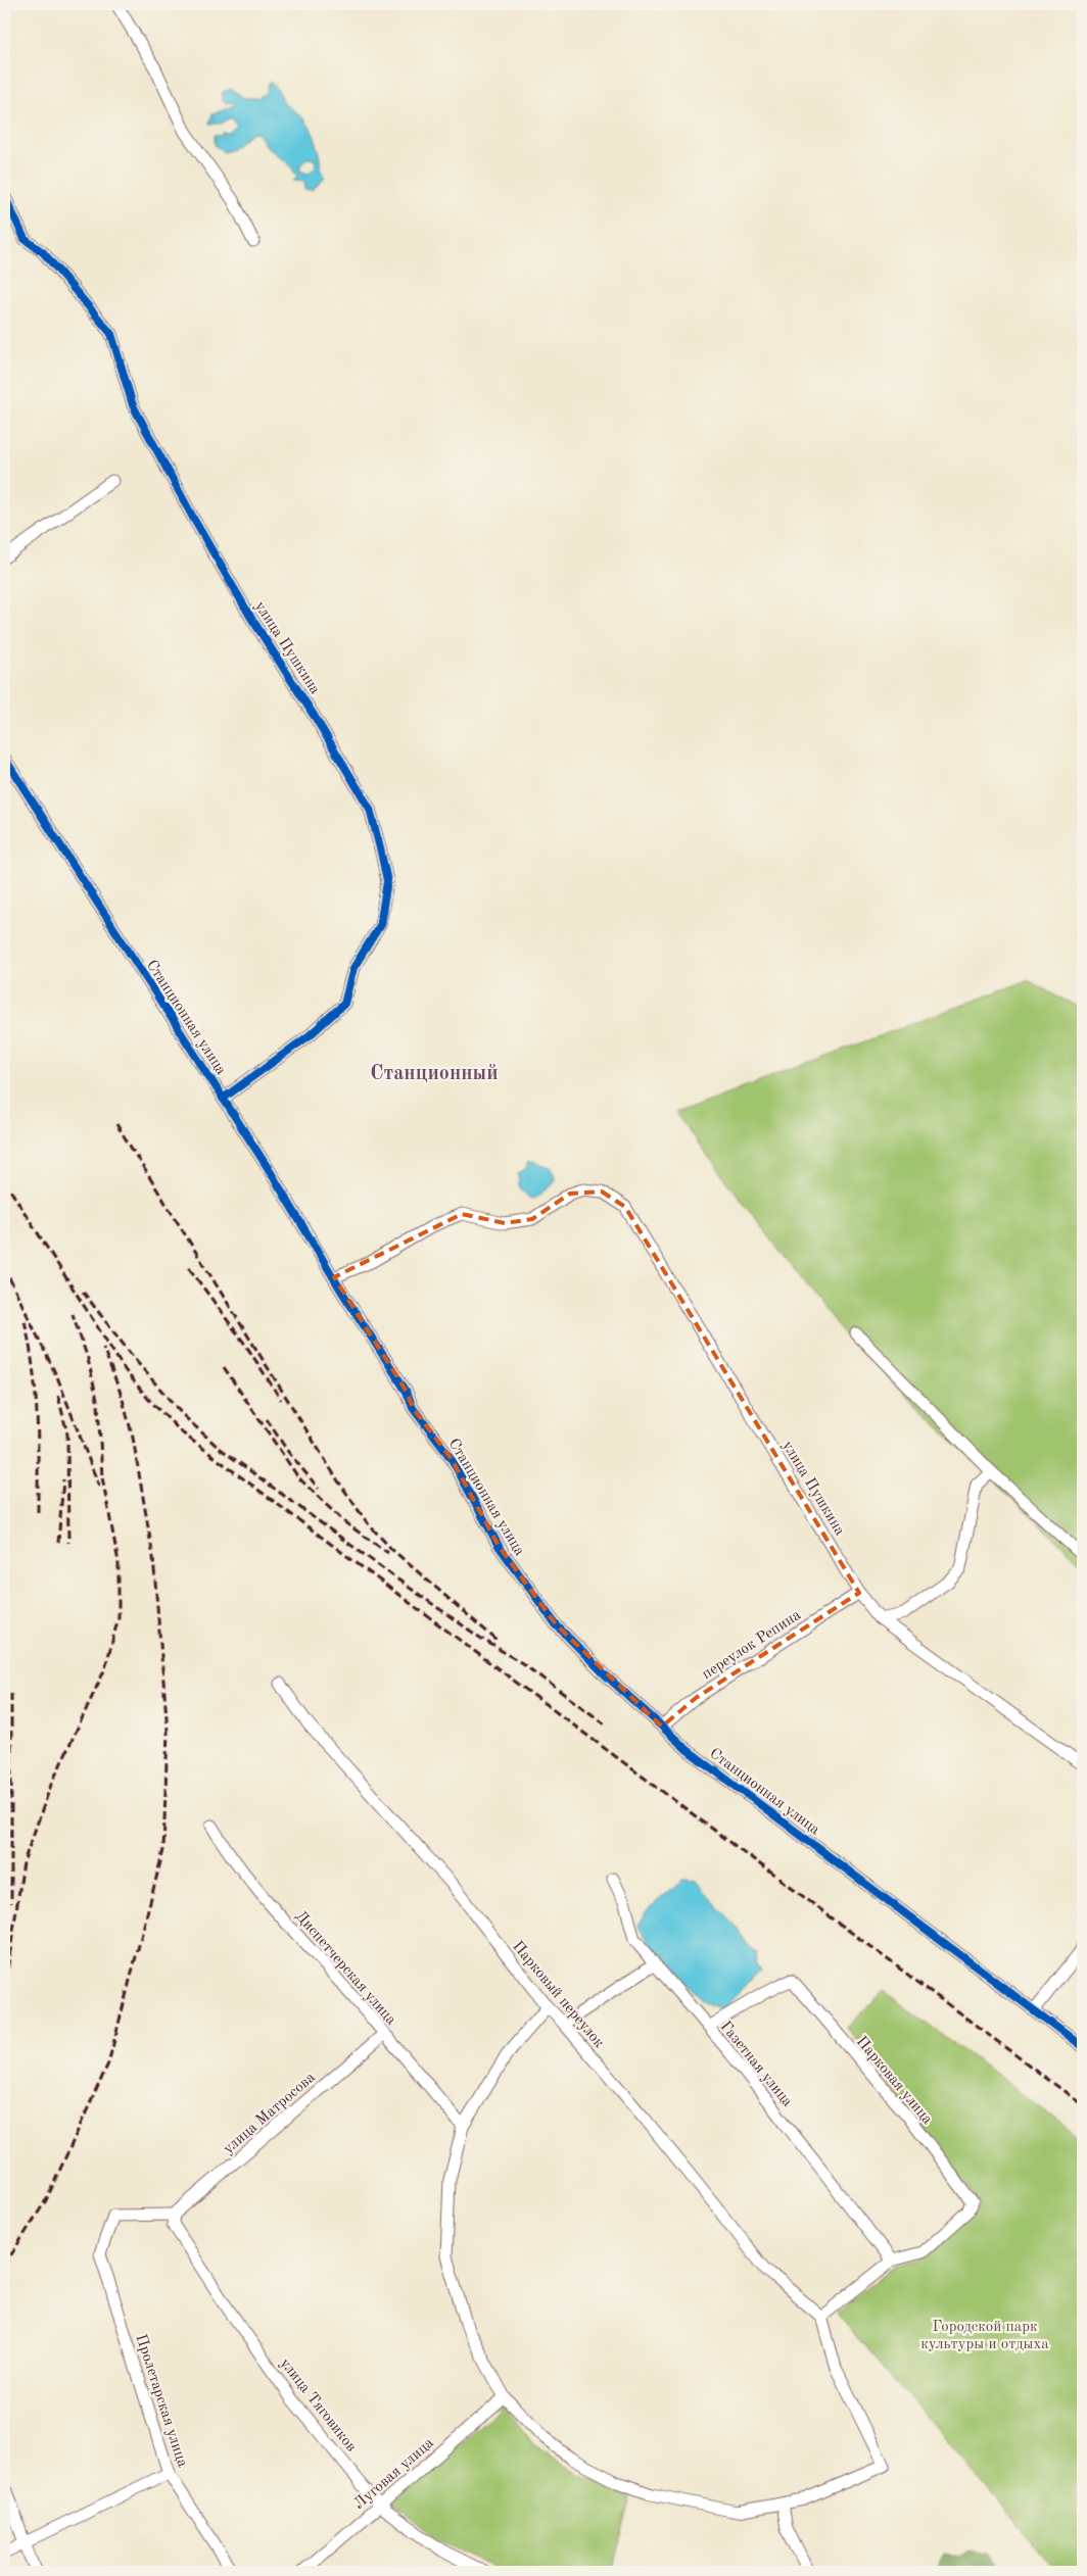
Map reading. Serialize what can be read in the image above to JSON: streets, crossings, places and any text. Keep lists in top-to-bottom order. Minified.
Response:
{"streets":{"street":["улица Пушкина","Станционная улица","переулок Репина","Диспетчерская улица","Парковый переулок","Газетная улица","Парковая улица","улица Матросова","Пролетарская улица","улица Тяговиков","Луговая улица"]},"crossings":[["улица Пушкина","Станционная улица"],["улица Пушкина","переулок Репина"],["Станционная улица","переулок Репина"],["Диспетчерская улица","улица Матросова"],["Газетная улица","Парковая улица"],["улица Матросова","Пролетарская улица"],["улица Матросова","улица Тяговиков"],["Пролетарская улица","улица Тяговиков"],["улица Тяговиков","Луговая улица"]],"districts":["Станционный"],"parks":["Городской парк культуры и отдыха"]}
